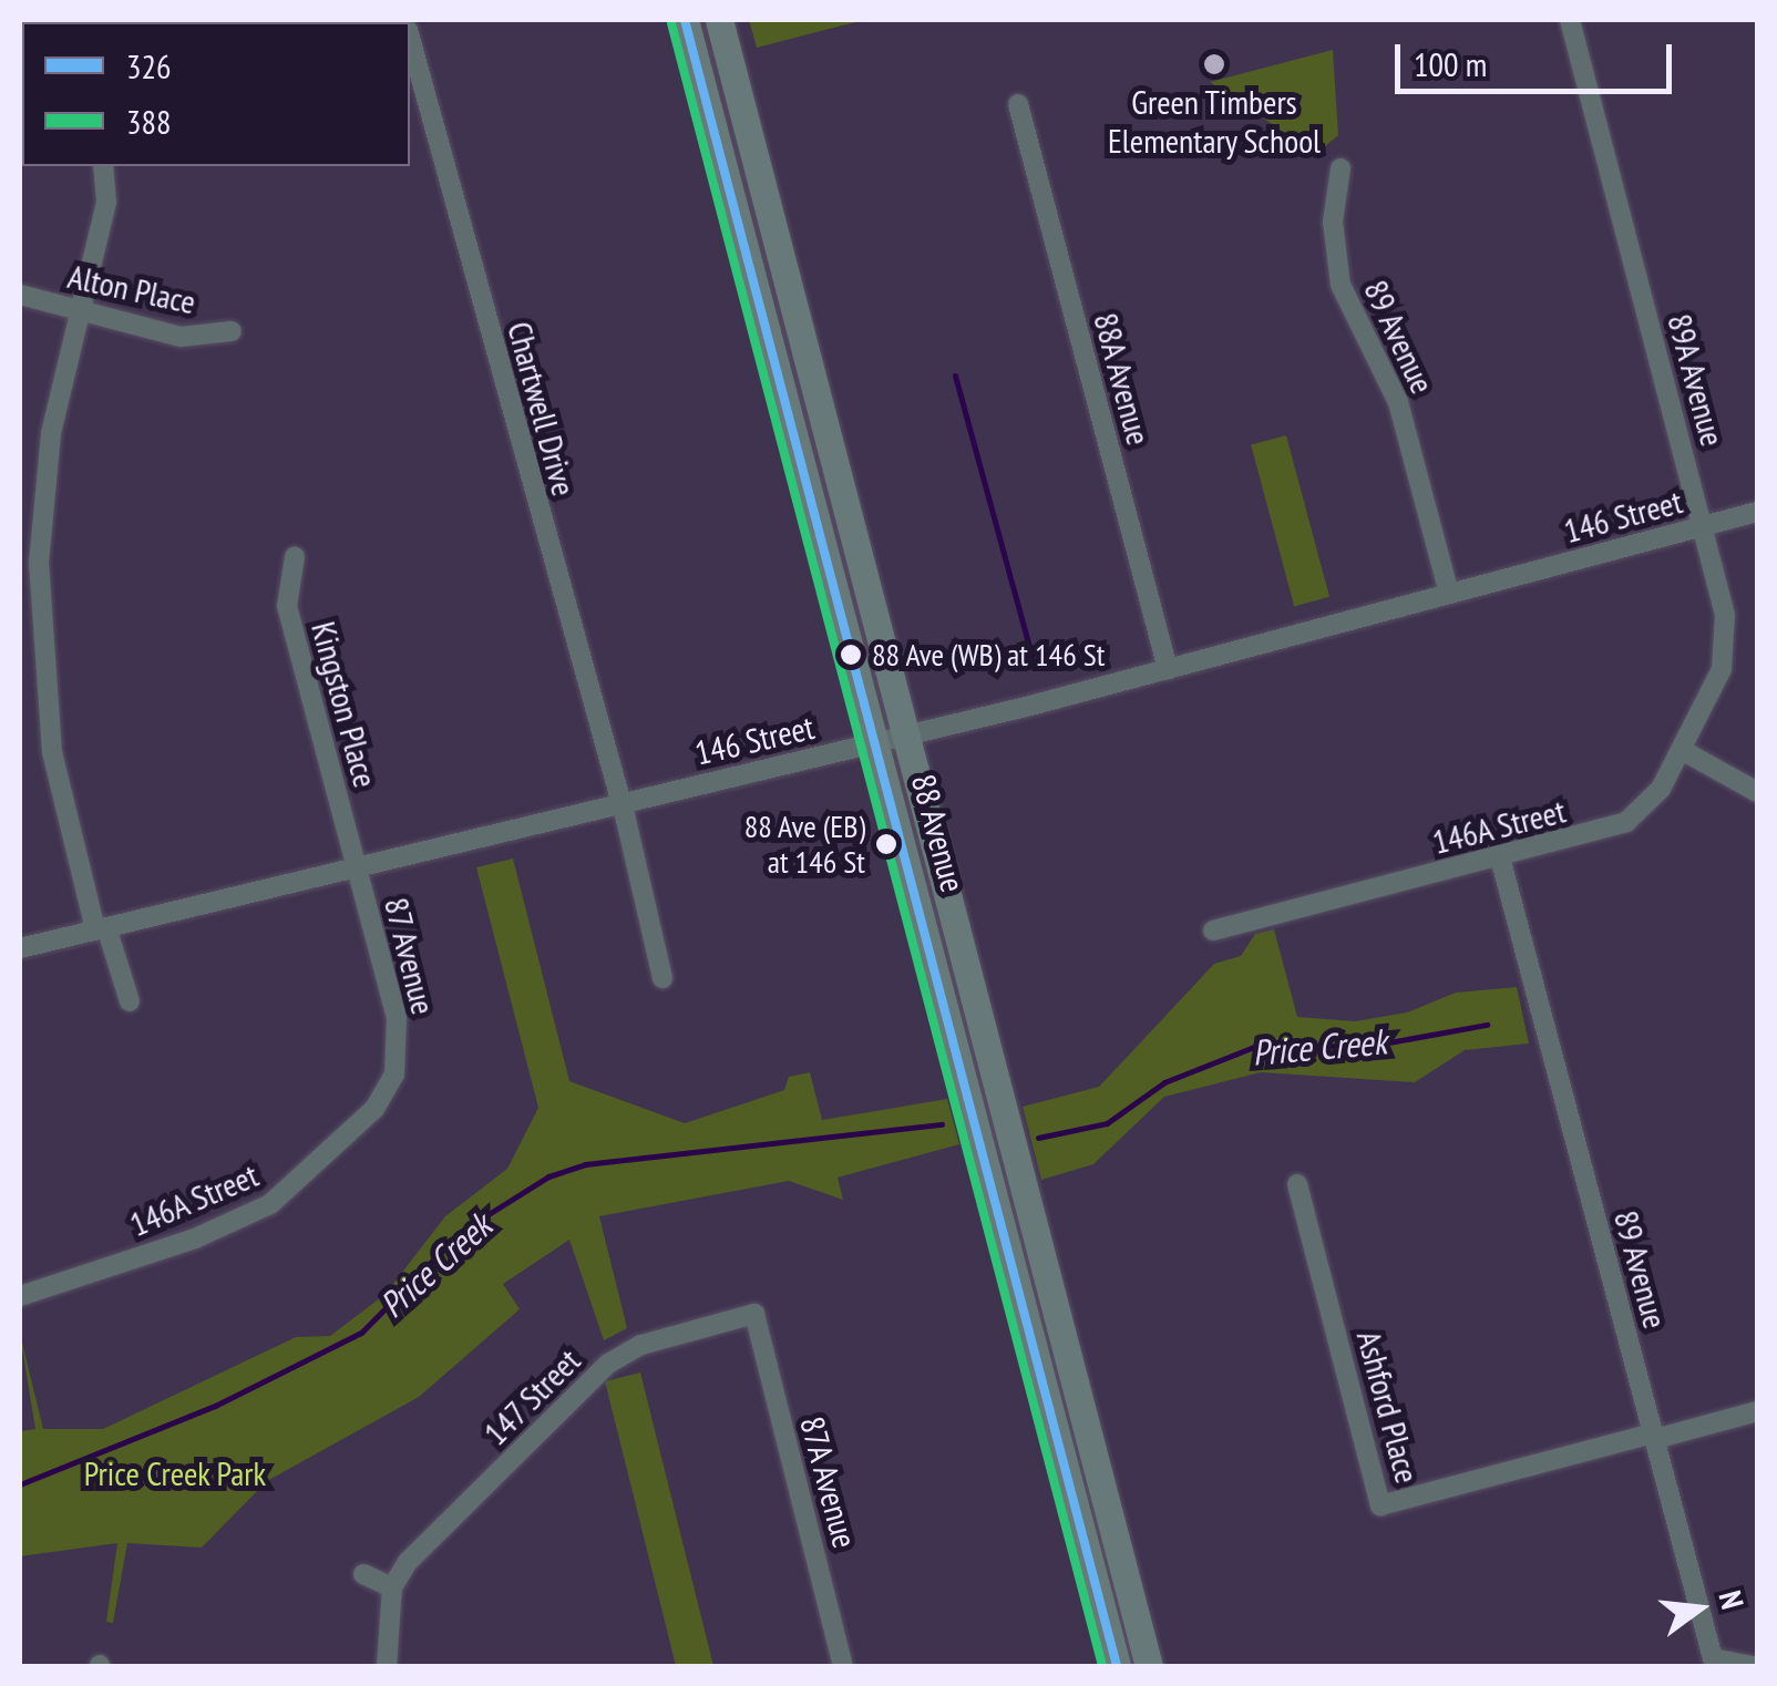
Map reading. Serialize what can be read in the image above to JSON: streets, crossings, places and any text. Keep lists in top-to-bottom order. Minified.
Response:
{"streets":{"main road":["88 Avenue"],"street":["Alton Place","89 Avenue","88A Avenue","89A Avenue","Chartwell Drive","146 Street","Kingston Place","146A Street","87 Avenue","147 Street","Ashford Place","87A Avenue"]},"crossings":[["89 Avenue","146 Street"],["89 Avenue","146A Street"],["89 Avenue","Ashford Place"],["88A Avenue","146 Street"],["89A Avenue","146 Street"],["89A Avenue","146A Street"],["Chartwell Drive","146 Street"],["146 Street","Kingston Place"],["146 Street","88 Avenue"],["146 Street","87 Avenue"],["Kingston Place","87 Avenue"],["146A Street","87 Avenue"],["147 Street","87A Avenue"]],"water":["Price Creek"],"parks":["Price Creek Park"],"places":["Green Timbers Elementary School","88 Ave (WB) at 146 St","88 Ave (EB) at 146 St"],"lines":["transit line 326","transit line 388"],"legend":["326","388"],"scale_bar":"100 m","north":"right"}
